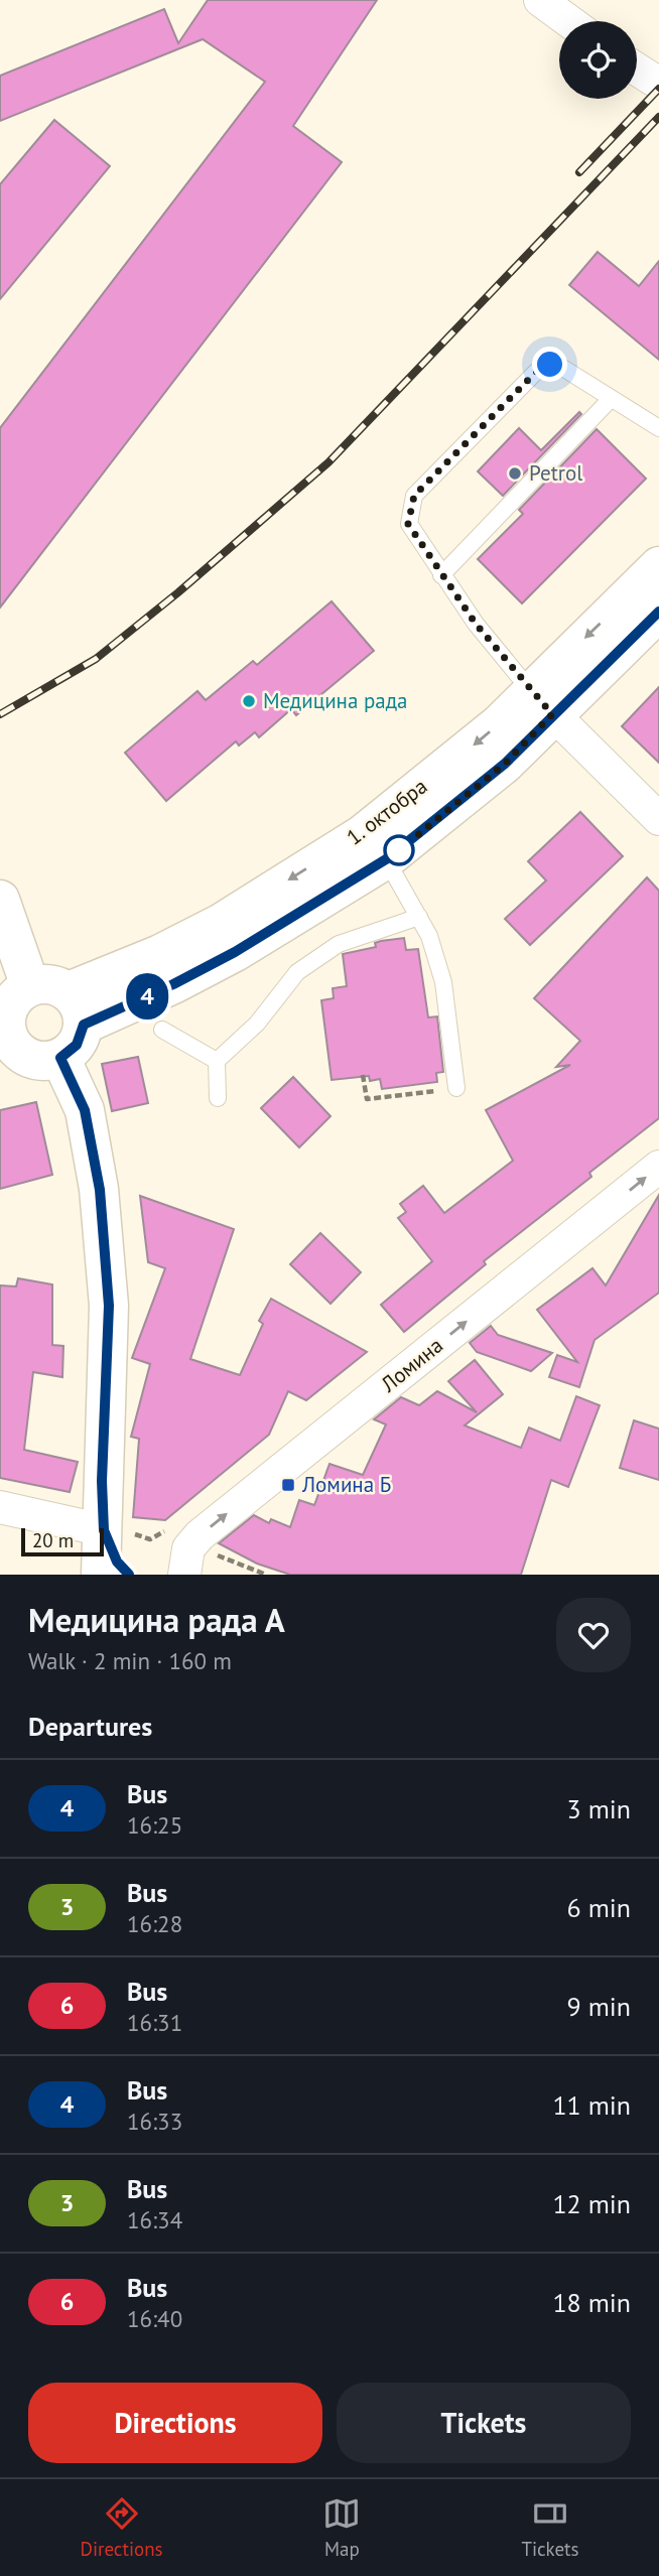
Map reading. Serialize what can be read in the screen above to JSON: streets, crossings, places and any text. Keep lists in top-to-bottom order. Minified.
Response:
{"streets":{"main road":["1. октобра"],"street":["Ломина"]},"one_way":["Ломина"],"places":{"other":["Petrol","Медицина рада"],"transit":["Ломина Б"]},"lines":["bus line 4"],"scale_bar":"20 m","page":{"on_map":"4","scale":"20 m","heading":[["Медицина рада А","Walk · 2 min · 160 m"],"Departures"],"list":[{"mark":"4","name":"Bus","note":"16:25","value":"3 min"},{"mark":"3","name":"Bus","note":"16:28","value":"6 min"},{"mark":"6","name":"Bus","note":"16:31","value":"9 min"},{"mark":"4","name":"Bus","note":"16:33","value":"11 min"},{"mark":"3","name":"Bus","note":"16:34","value":"12 min"},{"mark":"6","name":"Bus","note":"16:40","value":"18 min"}],"buttons":["Directions","Tickets"],"tabs":["Directions","Map","Tickets"]}}
